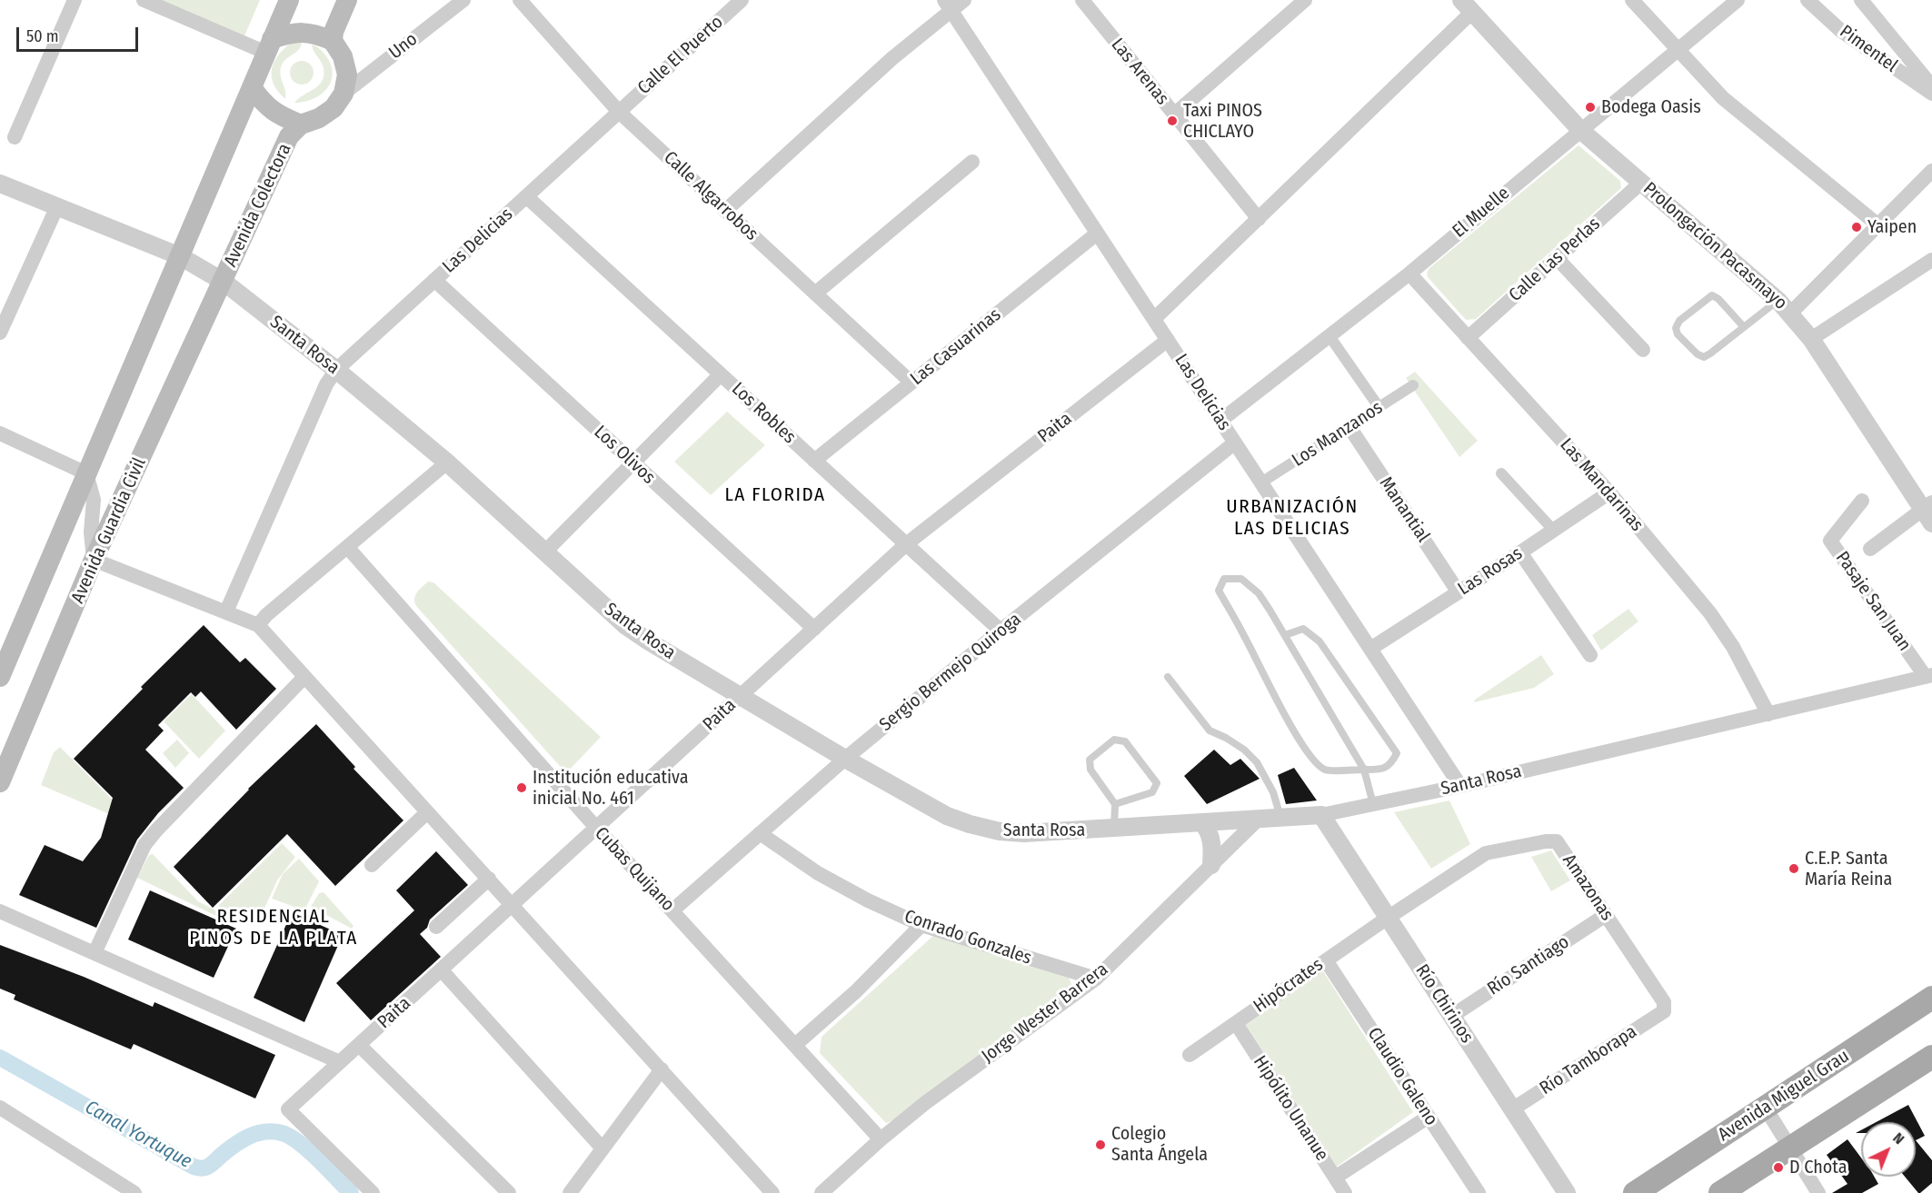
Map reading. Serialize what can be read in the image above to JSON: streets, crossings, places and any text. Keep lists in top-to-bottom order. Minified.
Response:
{"streets":{"main road":["Avenida Colectora","Avenida Guardia Civil","Avenida Miguel Grau"],"street":["Uno","Pimentel","Calle El Puerto","Las Arenas","Calle Algarrobos","El Muelle","Las Delicias","Prolongación Pacasmayo","Calle Las Perlas","Santa Rosa","Las Casuarinas","Los Robles","Paita","Los Manzanos","Los Olivos","Las Mandarinas","Manantial","Las Rosas","Pasaje San Juan","Sergio Bermejo Quiroga","Cubas Quijano","Amazonas","Conrado Gonzales","Río Santiago","Hipócrates","Río Chirinos","Jorge Wester Barrera","Río Tamborapa","Claudio Galeno","Hipólito Unanue"]},"crossings":[["Uno","Avenida Colectora"],["Calle El Puerto","Calle Algarrobos"],["Calle El Puerto","Las Delicias"],["Calle Algarrobos","Las Delicias"],["Calle Algarrobos","Las Casuarinas"],["Avenida Colectora","Santa Rosa"],["Avenida Colectora","Avenida Guardia Civil"],["El Muelle","Las Delicias"],["El Muelle","Prolongación Pacasmayo"],["El Muelle","Las Mandarinas"],["Las Delicias","Santa Rosa"],["Las Delicias","Las Casuarinas"],["Las Delicias","Los Robles"],["Las Delicias","Paita"],["Las Delicias","Los Manzanos"],["Las Delicias","Los Olivos"],["Las Delicias","Las Rosas"],["Las Delicias","Sergio Bermejo Quiroga"],["Prolongación Pacasmayo","Calle Las Perlas"],["Calle Las Perlas","Las Mandarinas"],["Santa Rosa","Paita"],["Santa Rosa","Las Mandarinas"],["Santa Rosa","Avenida Guardia Civil"],["Santa Rosa","Pasaje San Juan"],["Santa Rosa","Sergio Bermejo Quiroga"],["Santa Rosa","Río Chirinos"],["Santa Rosa","Jorge Wester Barrera"],["Las Casuarinas","Los Robles"],["Los Robles","Paita"],["Los Robles","Sergio Bermejo Quiroga"],["Paita","Los Olivos"],["Paita","Cubas Quijano"],["Los Manzanos","Manantial"],["Las Mandarinas","Las Rosas"],["Manantial","Las Rosas"],["Sergio Bermejo Quiroga","Cubas Quijano"],["Sergio Bermejo Quiroga","Conrado Gonzales"],["Cubas Quijano","Jorge Wester Barrera"],["Amazonas","Río Santiago"],["Amazonas","Hipócrates"],["Amazonas","Río Chirinos"],["Amazonas","Río Tamborapa"],["Conrado Gonzales","Jorge Wester Barrera"],["Río Santiago","Río Chirinos"],["Hipócrates","Río Chirinos"],["Hipócrates","Claudio Galeno"],["Hipócrates","Hipólito Unanue"],["Río Chirinos","Río Tamborapa"]],"districts":["LA FLORIDA","URBANIZACIÓN LAS DELICIAS","RESIDENCIAL PINOS DE LA PLATA"],"water":["Canal Yortuque"],"places":["Bodega Oasis","Taxi PINOS CHICLAYO","Yaipen","Institución educativa inicial No. 461","C.E.P. Santa María Reina","Colegio Santa Ángela","D Chota"],"scale_bar":"50 m","north":"top right"}
